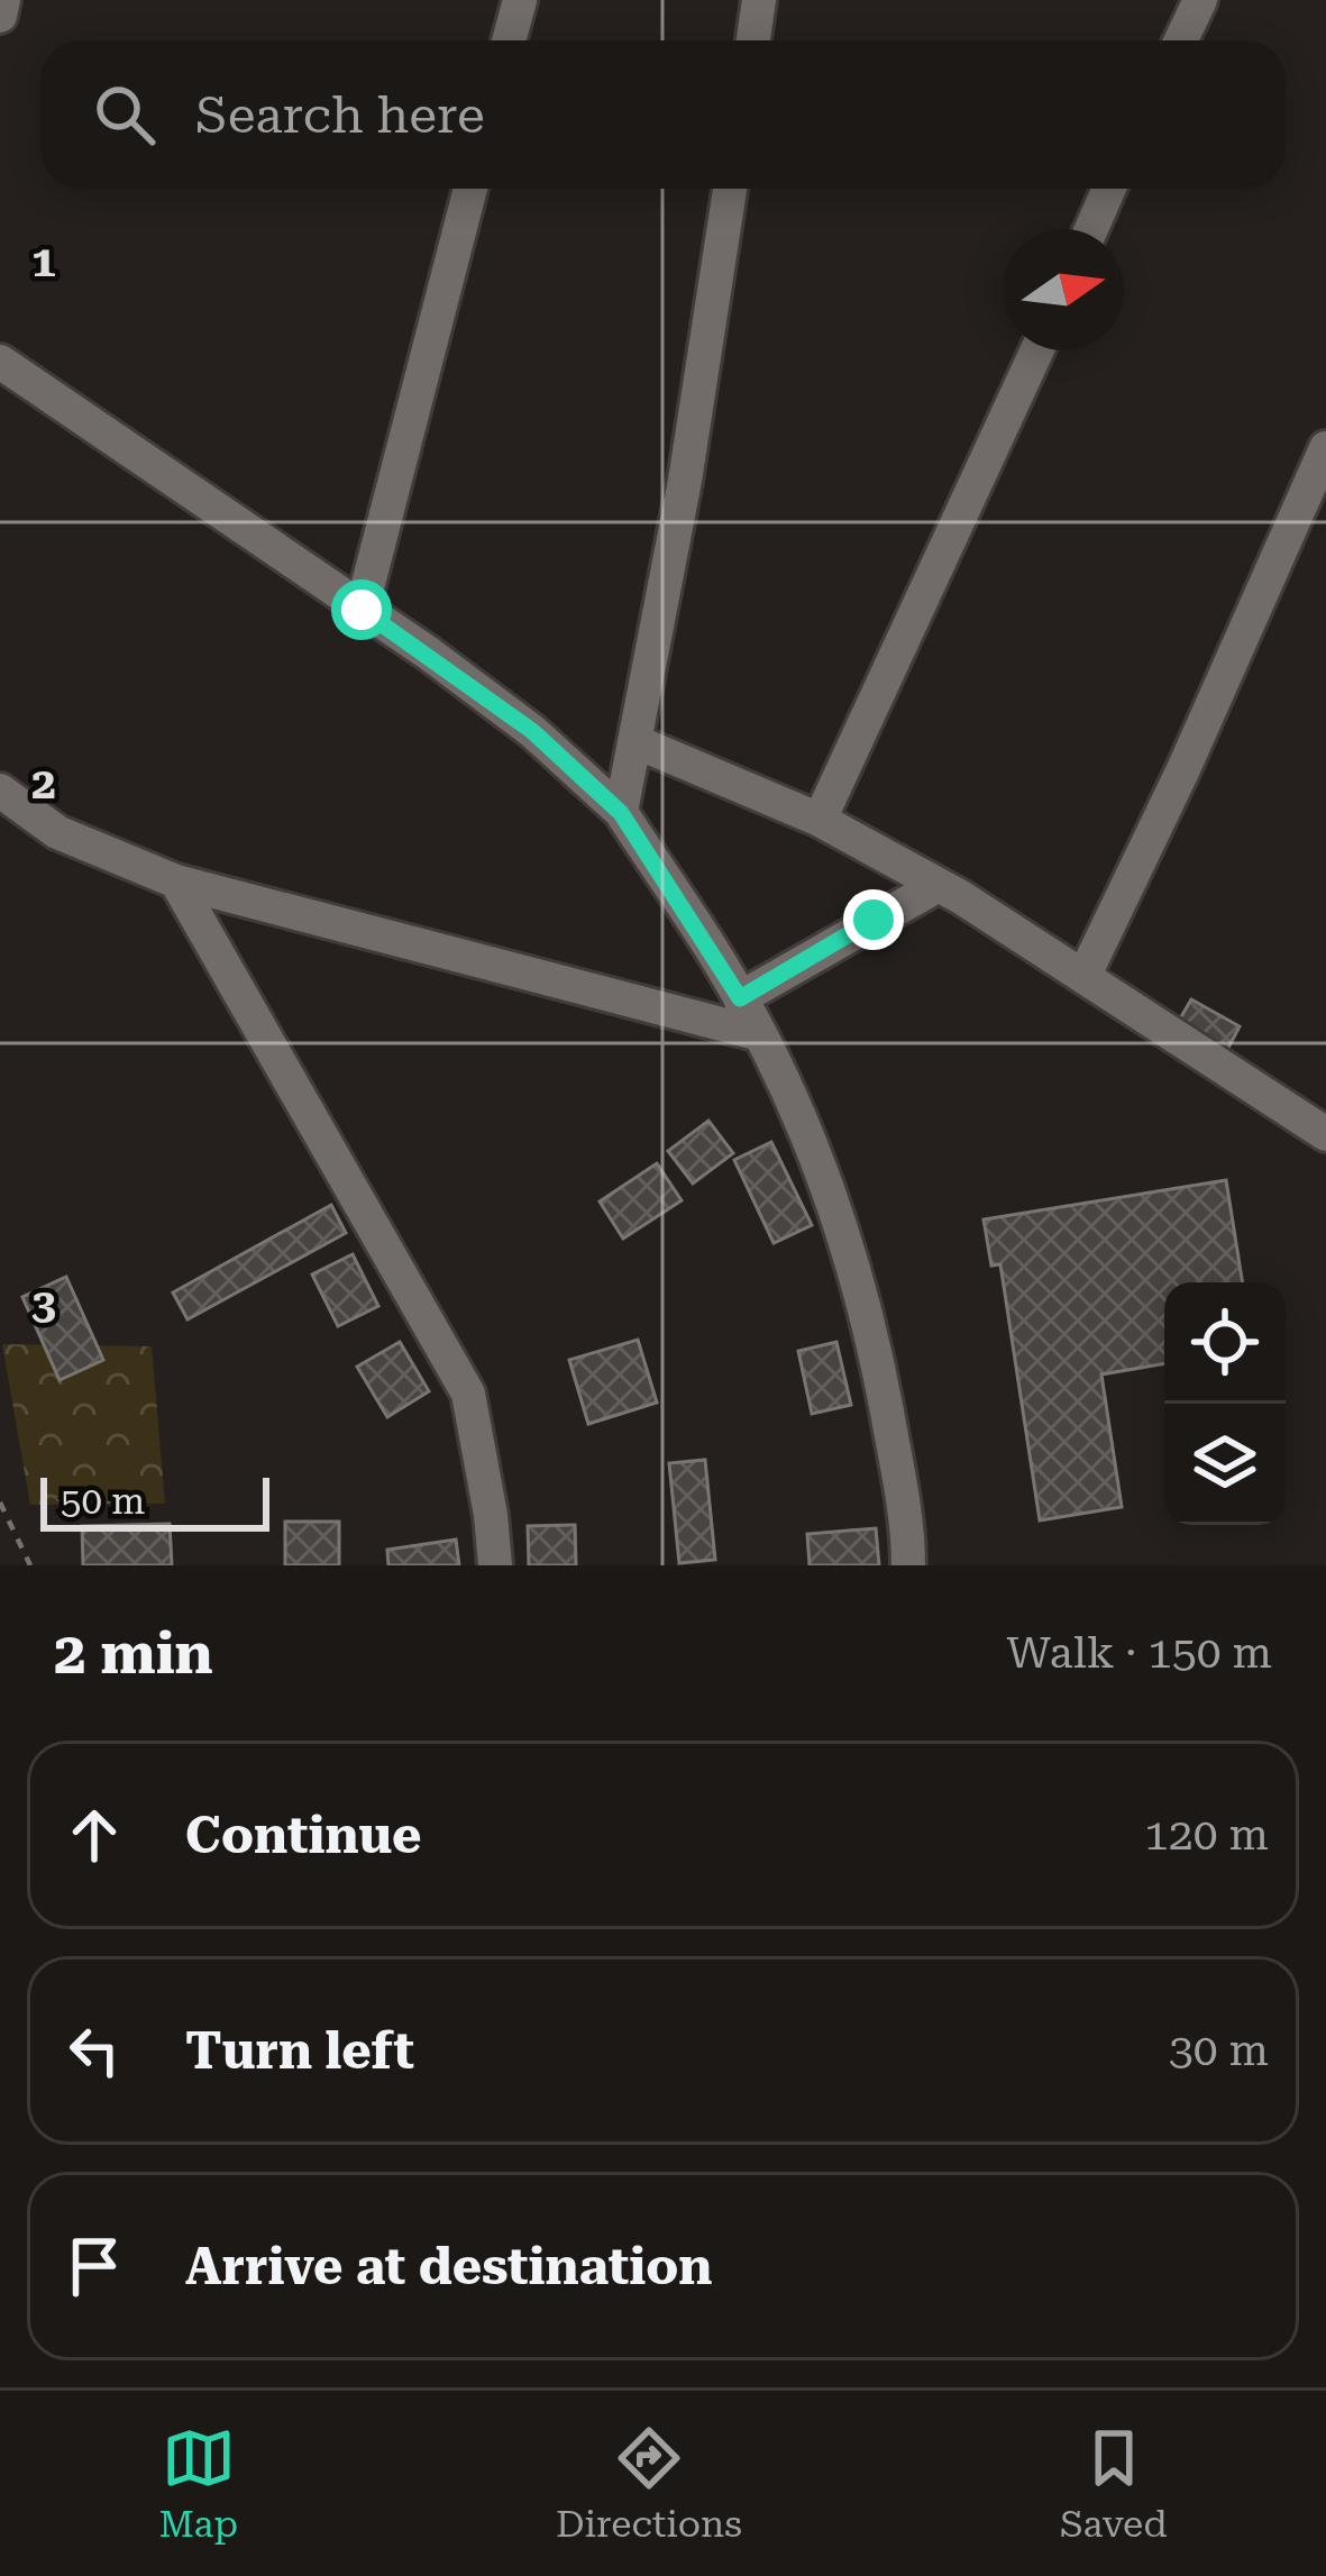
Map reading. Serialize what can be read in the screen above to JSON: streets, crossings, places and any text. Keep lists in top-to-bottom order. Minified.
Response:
{"scale_bar":"50 m","north":"right","page":{"search":"Search here","scale":"50 m","heading":["2 min","Walk · 150 m"],"list":[["Continue","120 m"],["Turn left","30 m"],"Arrive at destination"],"nav":["Map","Directions","Saved"]},"grid":{"rows":["1","2","3"]}}
